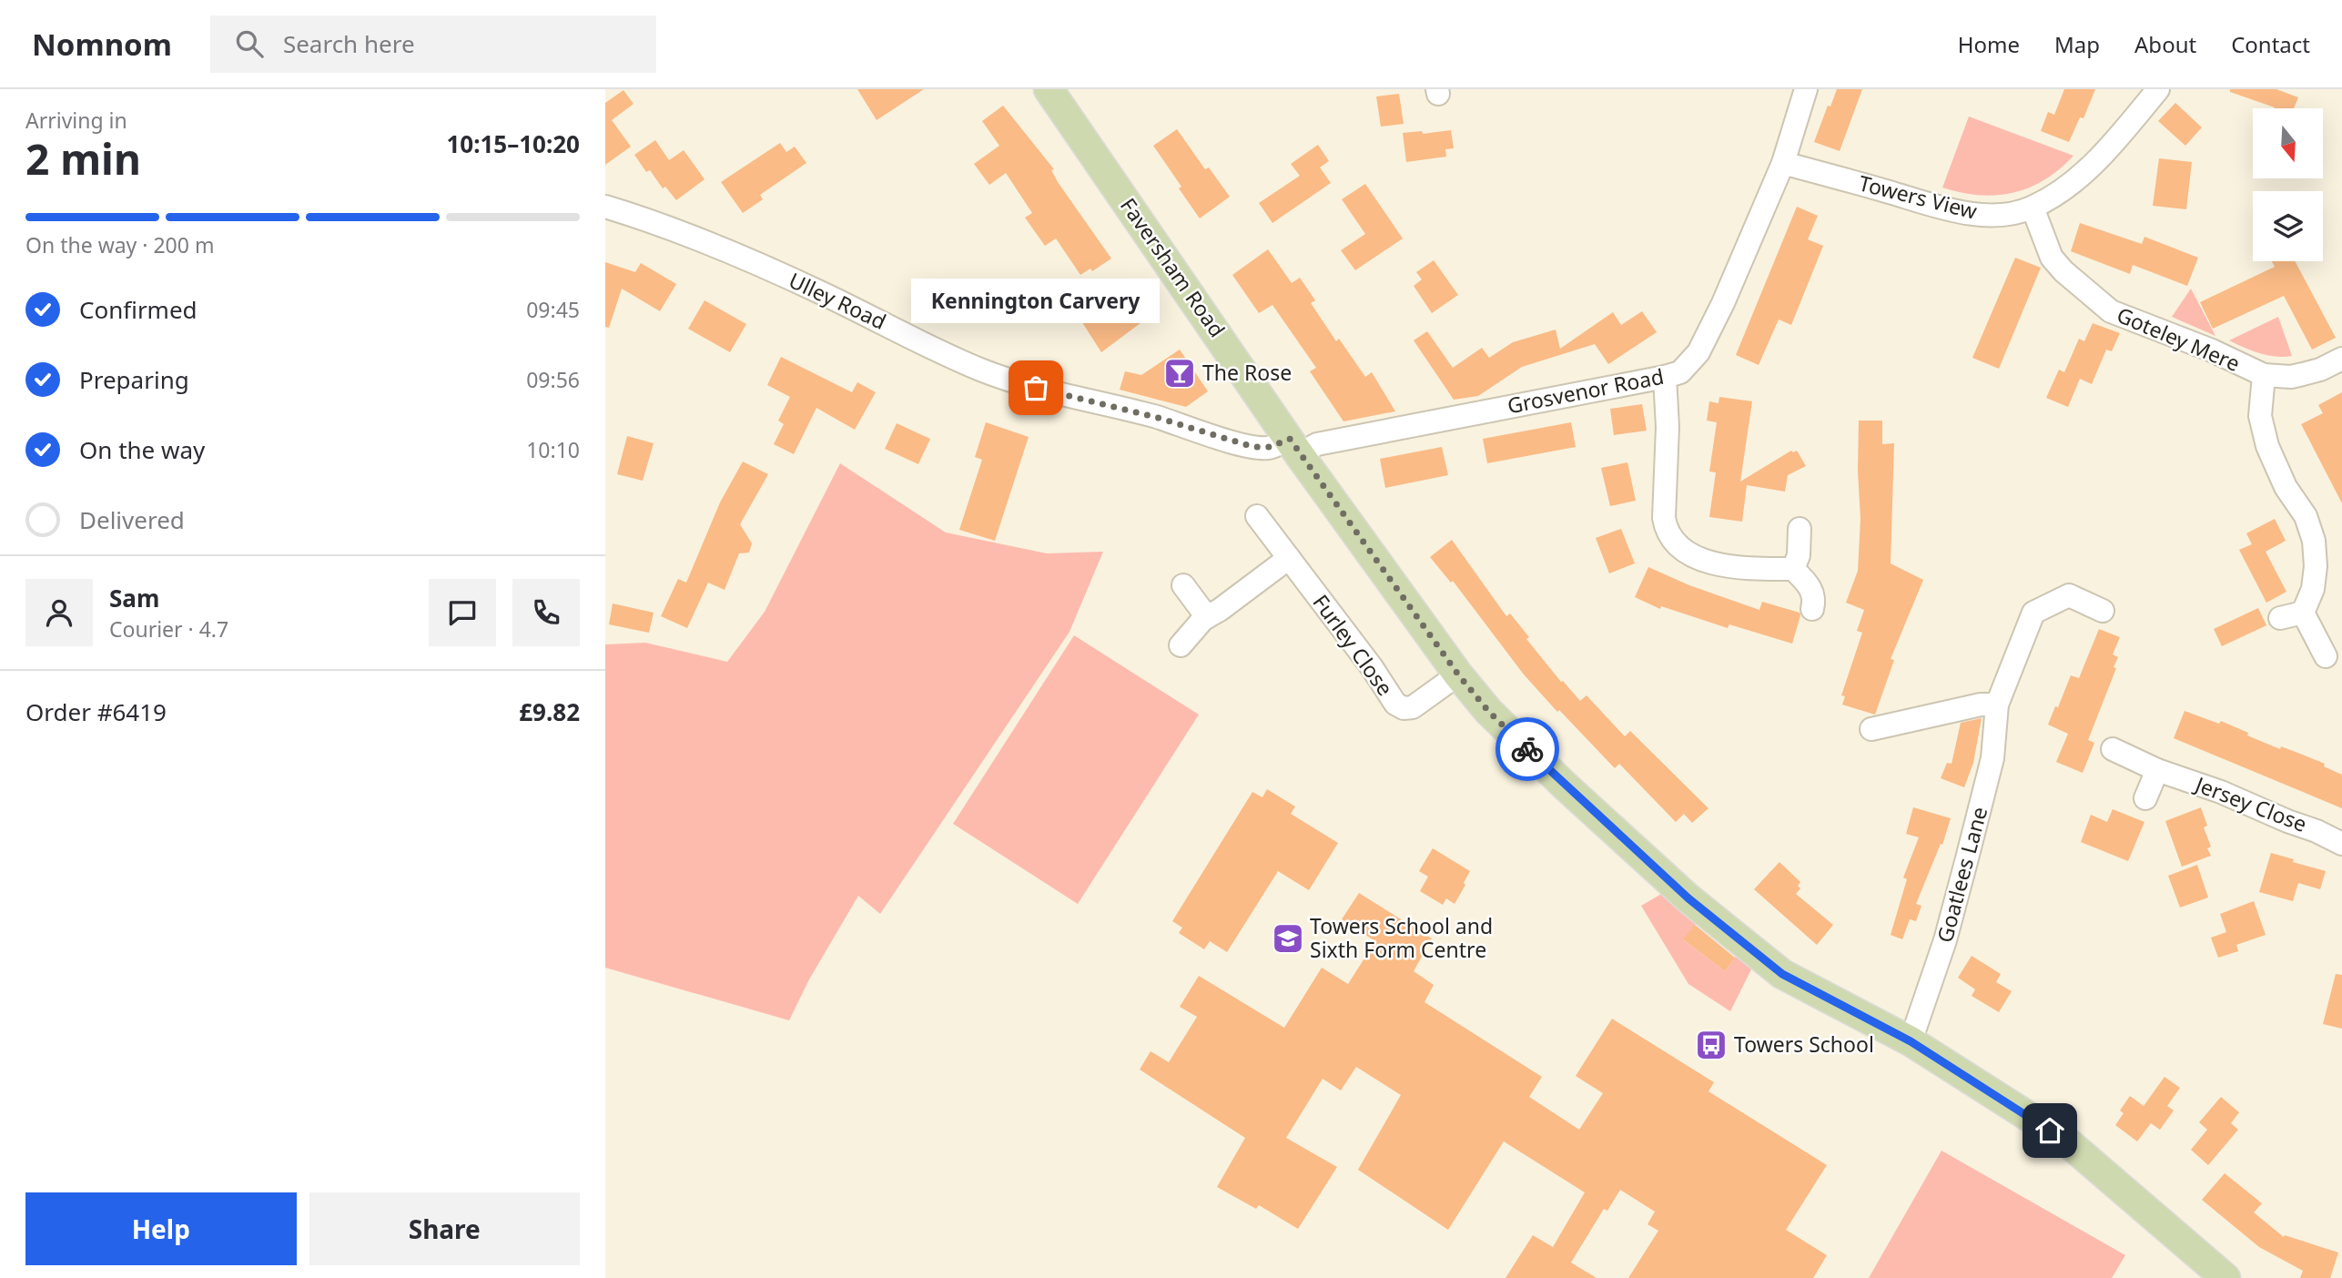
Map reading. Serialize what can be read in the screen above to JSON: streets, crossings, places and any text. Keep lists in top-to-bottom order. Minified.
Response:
{"streets":{"main road":["Faversham Road"],"street":["Towers View","Ulley Road","Goteley Mere","Grosvenor Road","Furley Close","Jersey Close","Goatlees Lane"]},"crossings":[["Towers View","Goteley Mere"],["Towers View","Grosvenor Road"],["Faversham Road","Ulley Road"],["Faversham Road","Grosvenor Road"],["Faversham Road","Furley Close"],["Faversham Road","Goatlees Lane"],["Ulley Road","Grosvenor Road"]],"places":{"bar":["The Rose"],"other":["Kennington Carvery"],"school or university":["Towers School and Sixth Form Centre"],"bus stop":["Towers School"]},"north":"bottom","page":{"header":"Nomnom","search":"Search here","nav":["Home","Map","About","Contact"],"heading":["2 min","Arriving in","10:15–10:20"],"panel":["Sam","Courier · 4.7","Order #6419","£9.82"],"bar":"On the way · 200 m","list":[["Confirmed","09:45"],["Preparing","09:56"],["On the way","10:10"],"Delivered"],"bubble":"Kennington Carvery","buttons":["Help","Share"]}}
